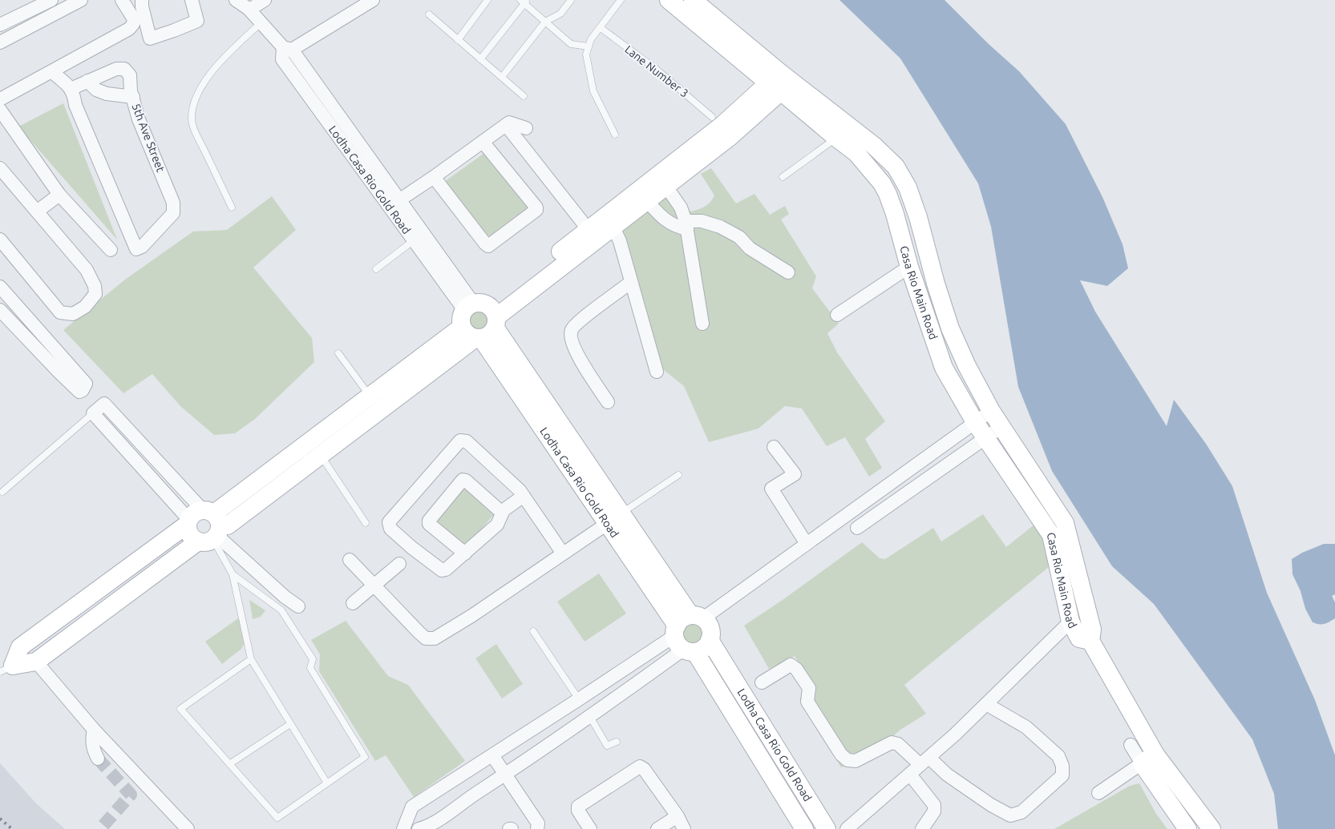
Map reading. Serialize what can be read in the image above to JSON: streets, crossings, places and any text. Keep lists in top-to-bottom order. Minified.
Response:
{"streets":{"street":["5th Ave Street","Lodha Casa Rio Gold Road","Casa Rio Main Road"],"lane":["Lane Number 3"]}}
